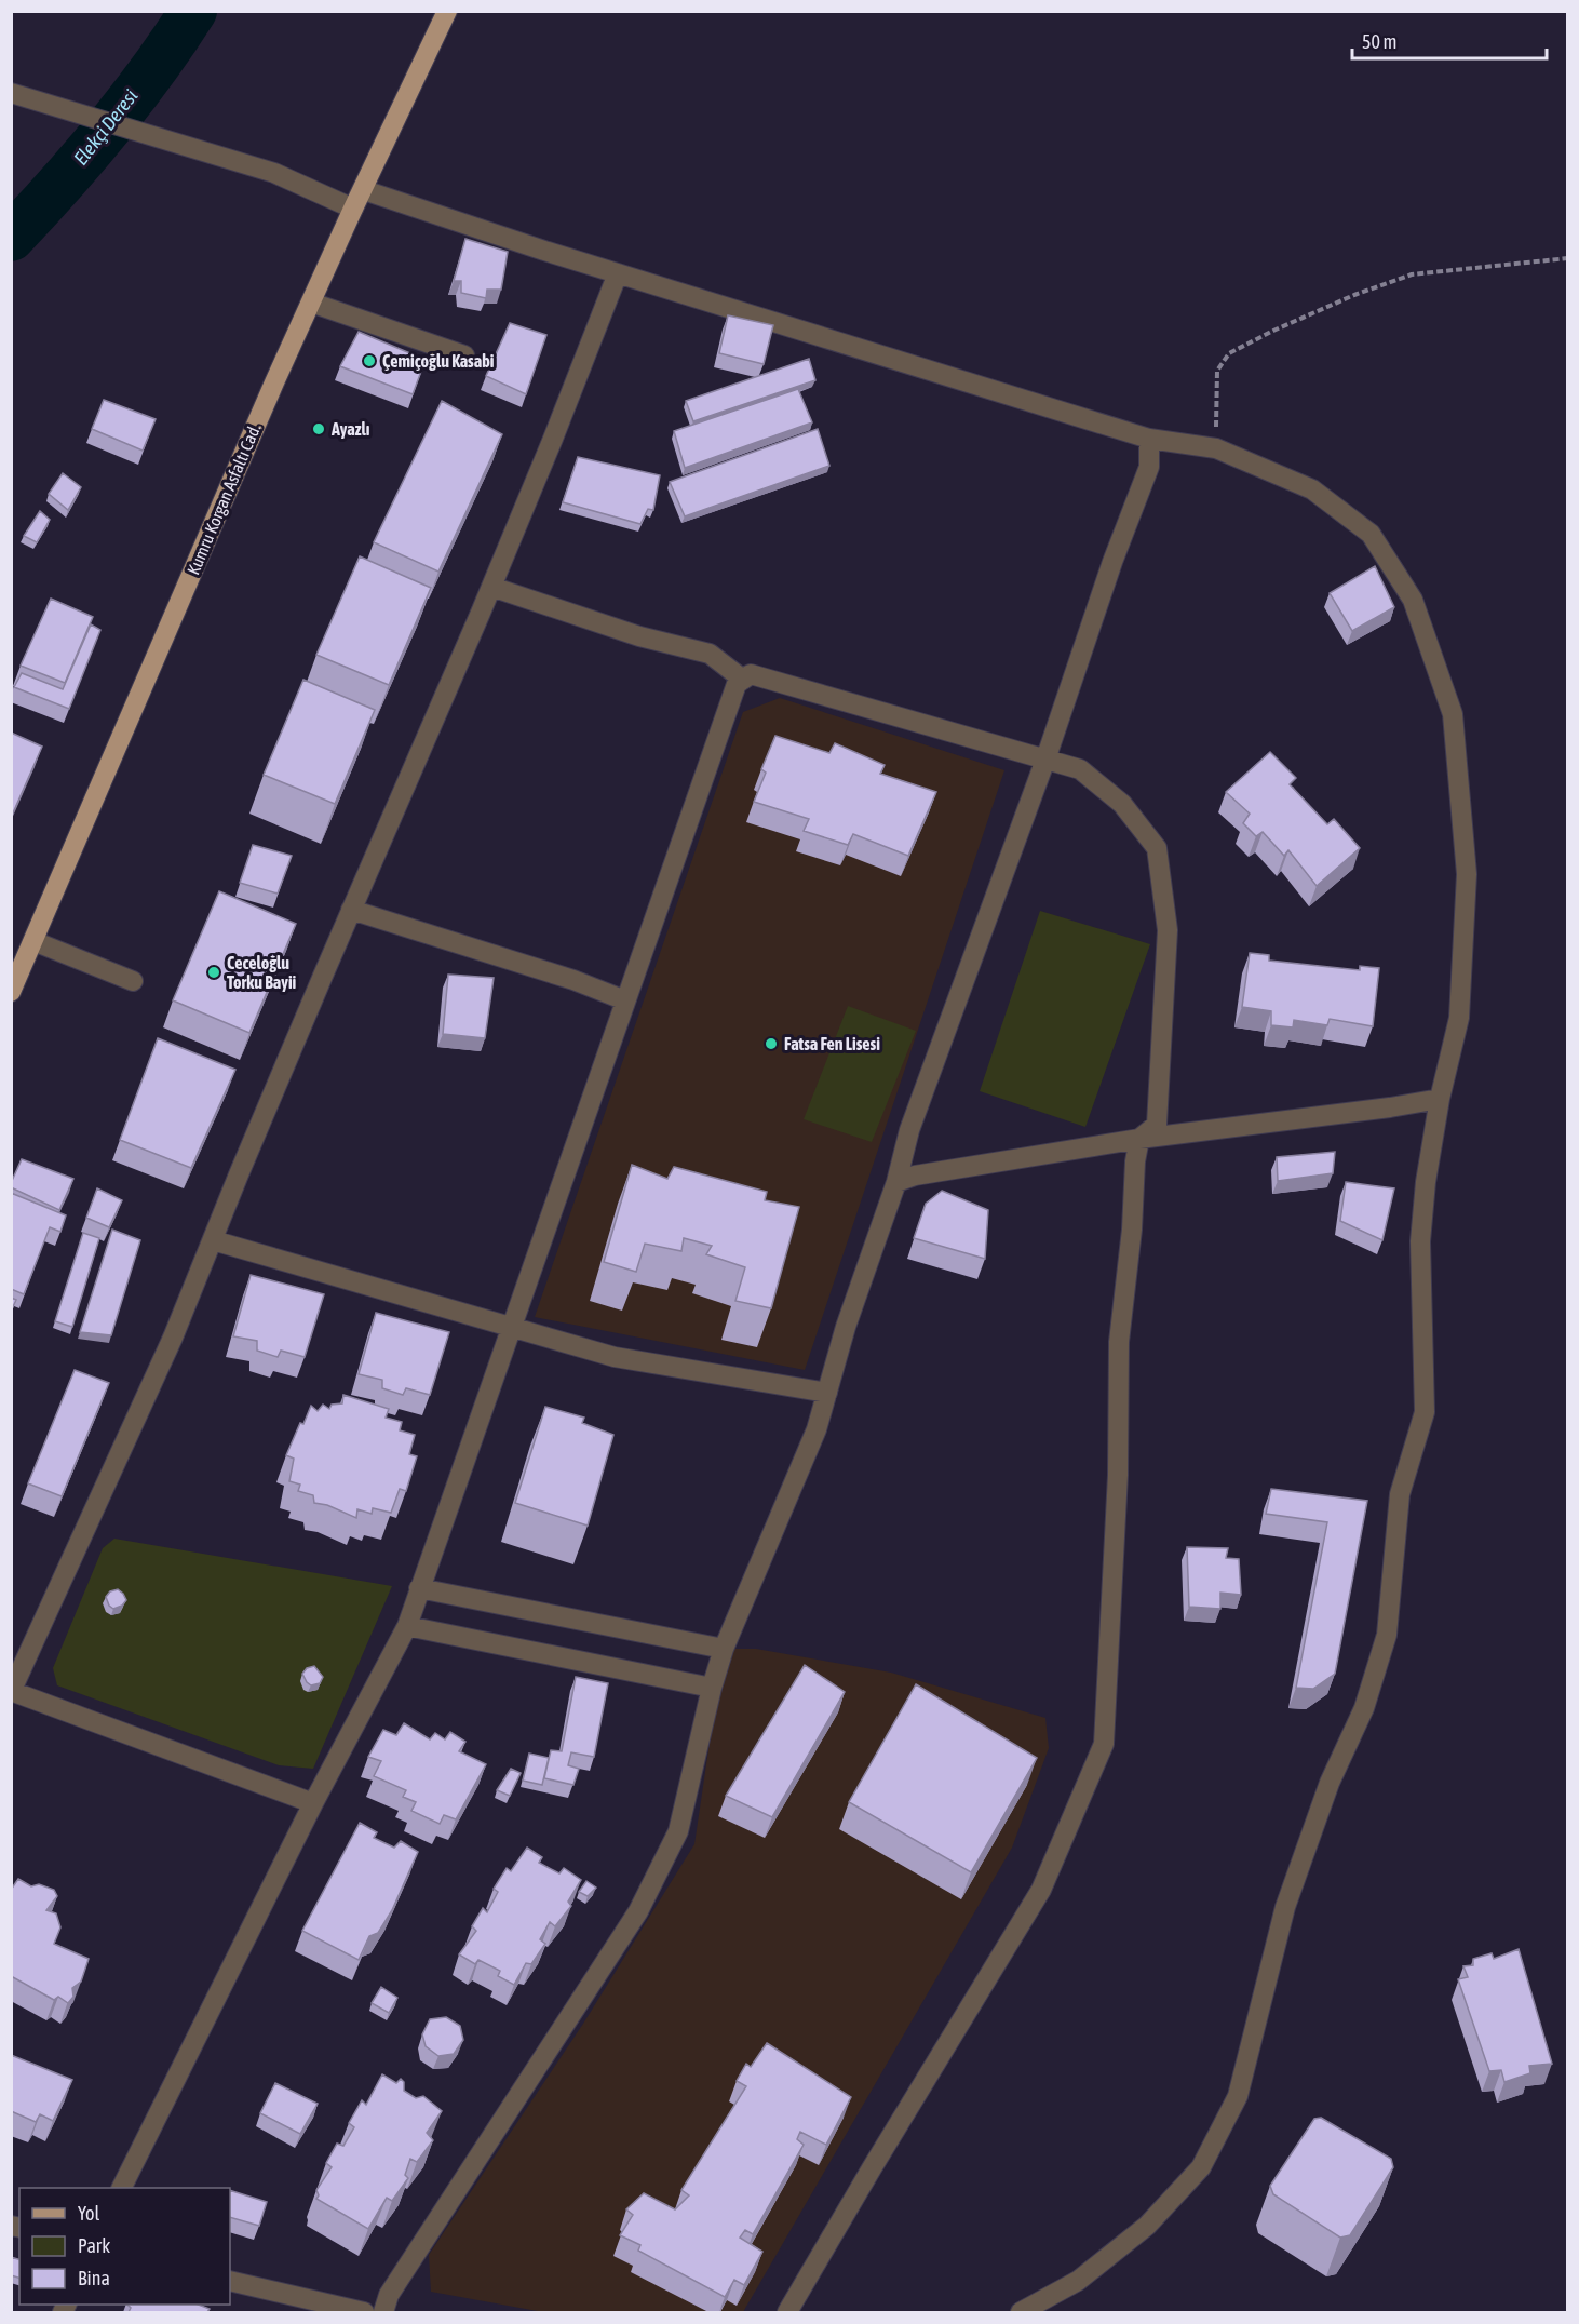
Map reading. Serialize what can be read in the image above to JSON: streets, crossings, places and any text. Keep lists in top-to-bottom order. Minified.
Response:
{"streets":{"main road":["Kumru Korgan Asfaltı Cad."]},"water":["Elekçi Deresi"],"places":["Çemiçoğlu Kasabi","Ayazlı","Ceceloğlu Torku Bayii","Fatsa Fen Lisesi"],"legend":["Yol","Park","Bina"],"scale_bar":"50 m"}
